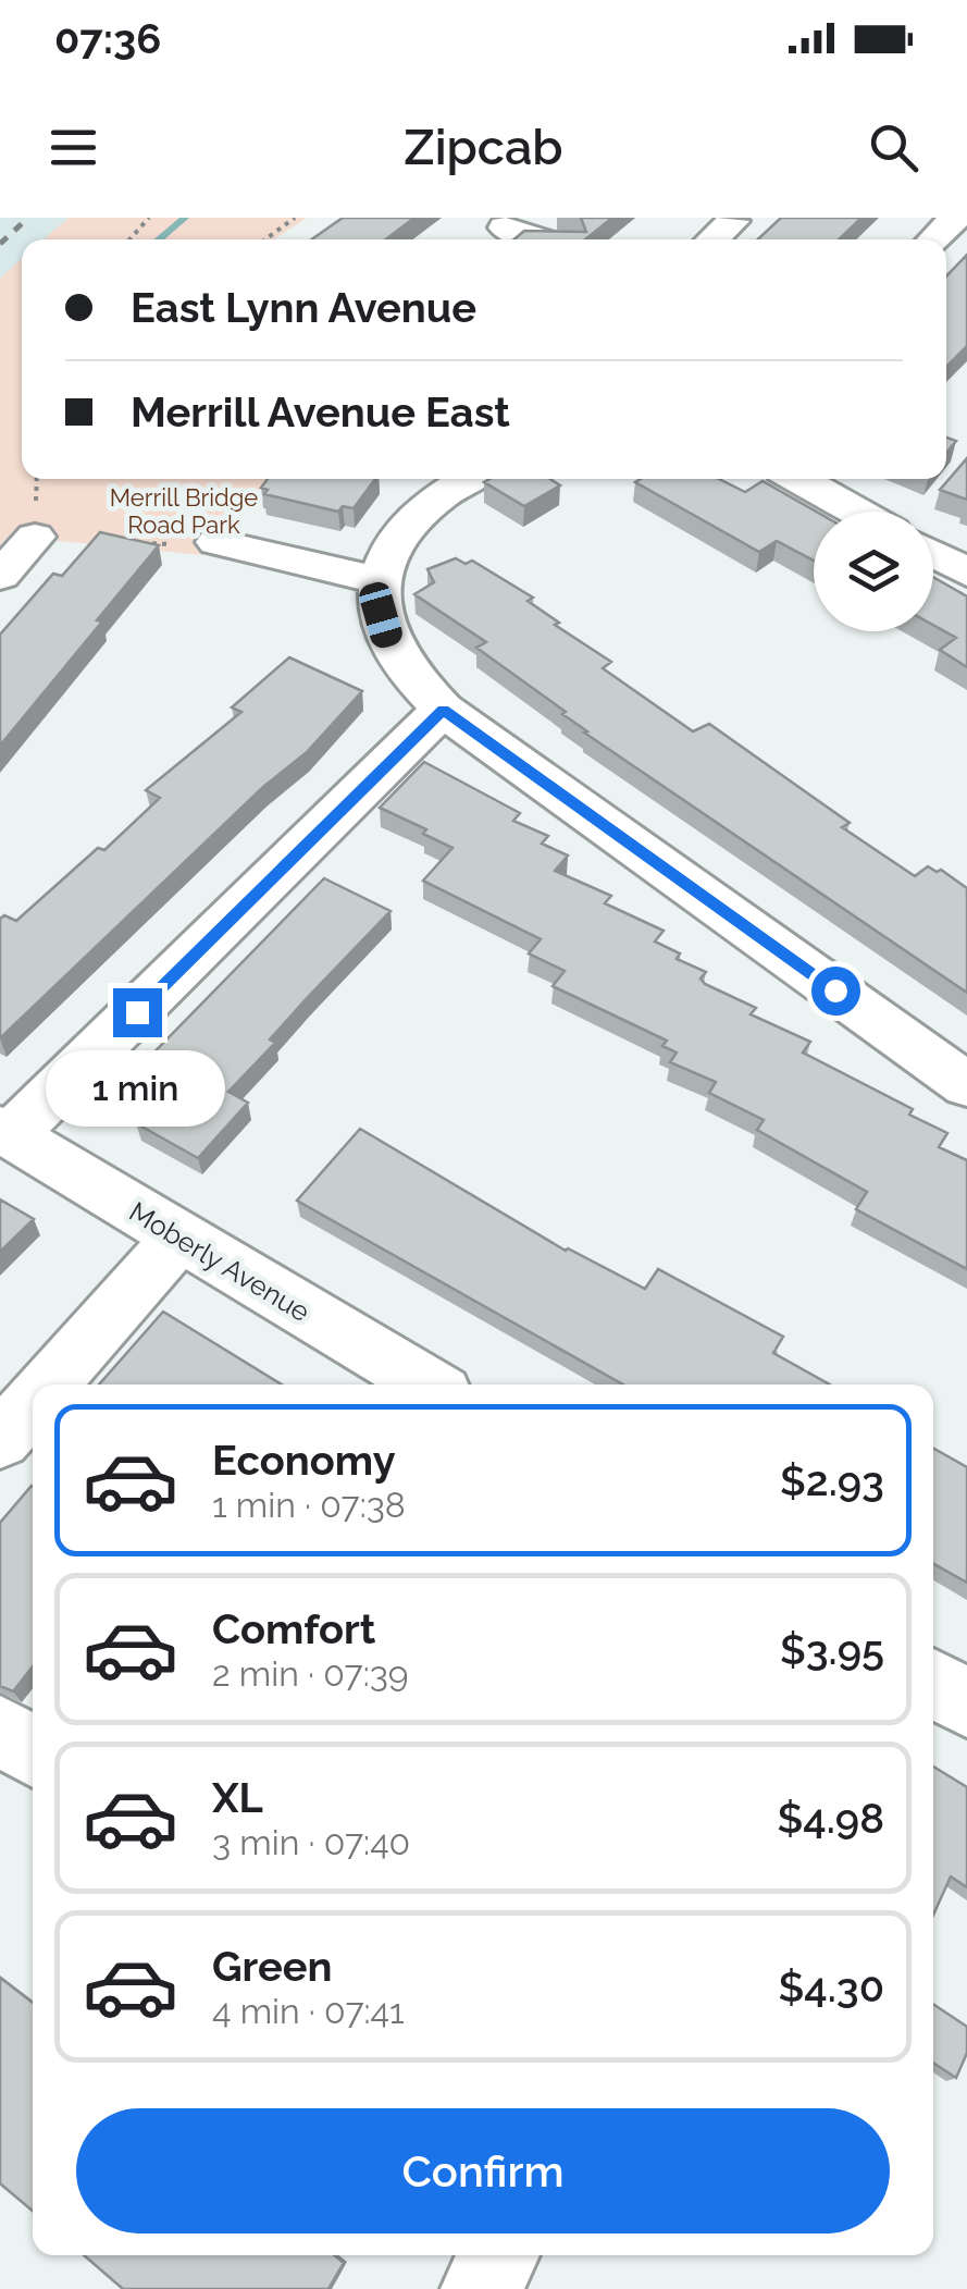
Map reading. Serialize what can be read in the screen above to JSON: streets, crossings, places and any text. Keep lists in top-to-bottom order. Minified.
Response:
{"streets":{"street":["Moberly Avenue"]},"parks":["Merrill Bridge Road Park"],"page":{"status":"07:36","header":"Zipcab","banner":["East Lynn Avenue","Merrill Avenue East"],"bubble":"1 min","list":[{"name":"Economy","note":"1 min · 07:38","value":"$2.93"},{"name":"Comfort","note":"2 min · 07:39","value":"$3.95"},{"name":"XL","note":"3 min · 07:40","value":"$4.98"},{"name":"Green","note":"4 min · 07:41","value":"$4.30"}],"buttons":"Confirm"}}
